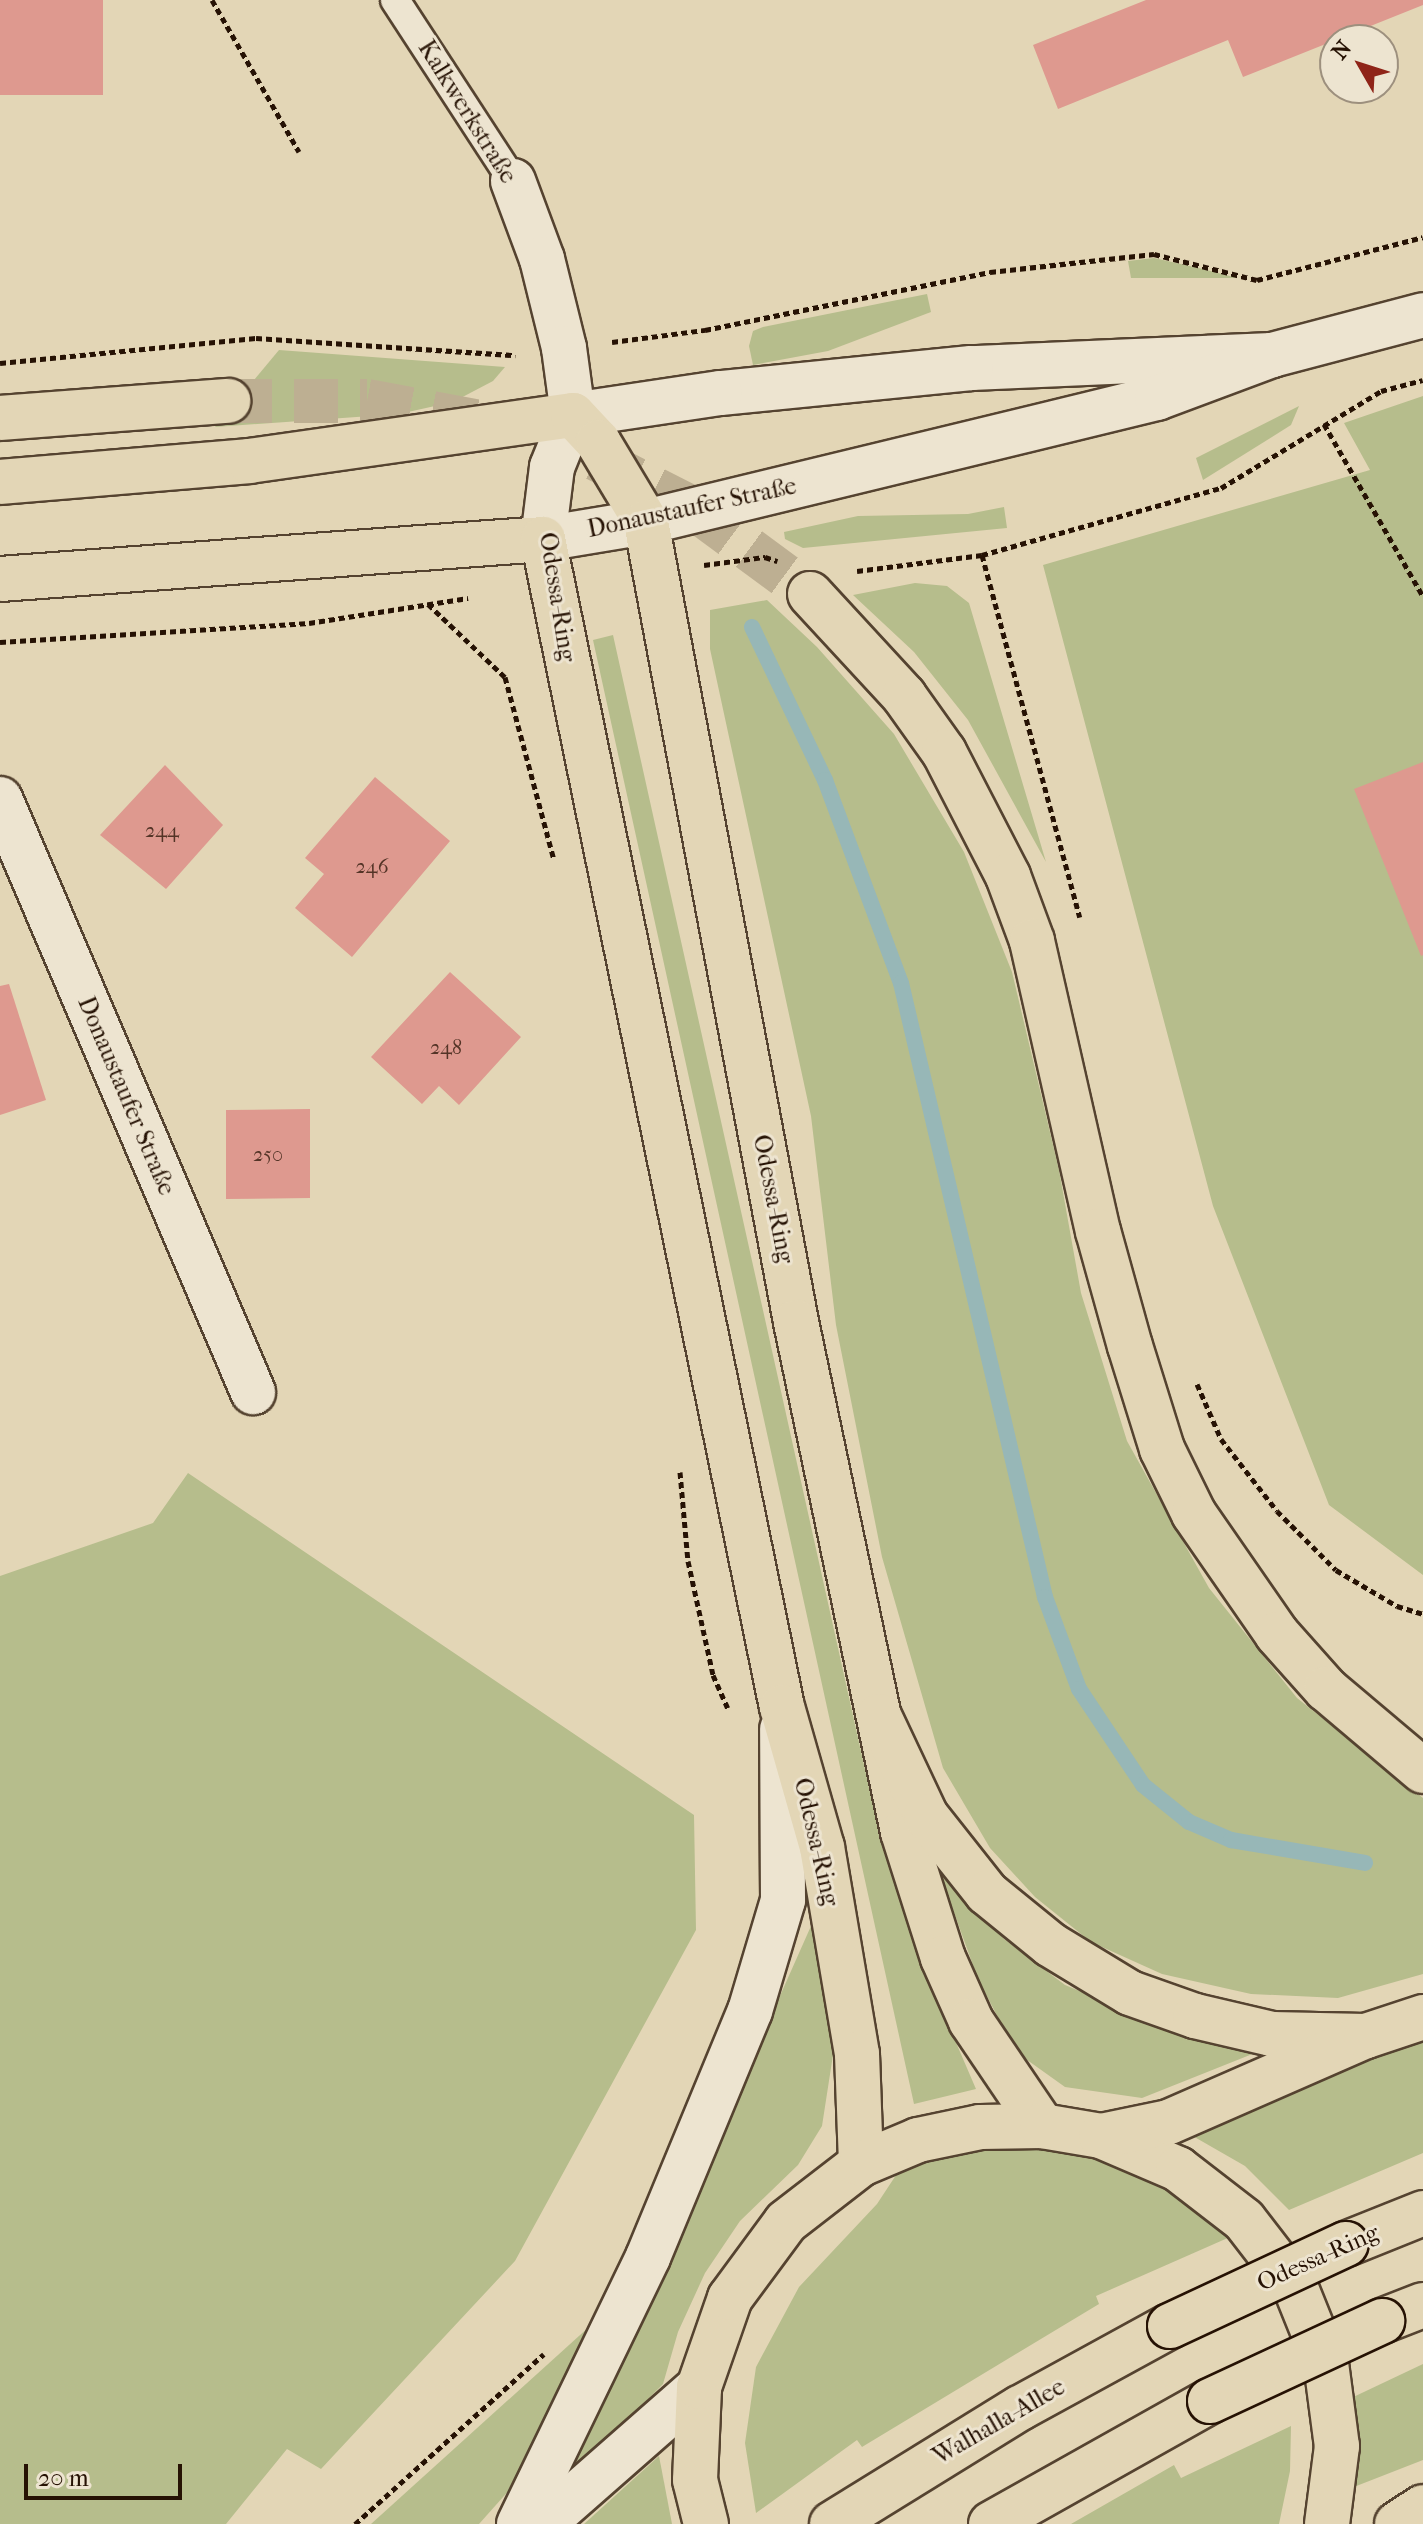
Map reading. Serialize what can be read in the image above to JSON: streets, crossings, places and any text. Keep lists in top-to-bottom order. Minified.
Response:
{"streets":{"main road":["Kalkwerkstraße","Donaustaufer Straße","Odessa-Ring","Walhalla-Allee"]},"crossings":[["Kalkwerkstraße","Donaustaufer Straße"],["Kalkwerkstraße","Odessa-Ring"],["Donaustaufer Straße","Odessa-Ring"],["Odessa-Ring","Walhalla-Allee"]],"house_numbers":["244","246","248","250"],"scale_bar":"20 m","north":"top left"}
